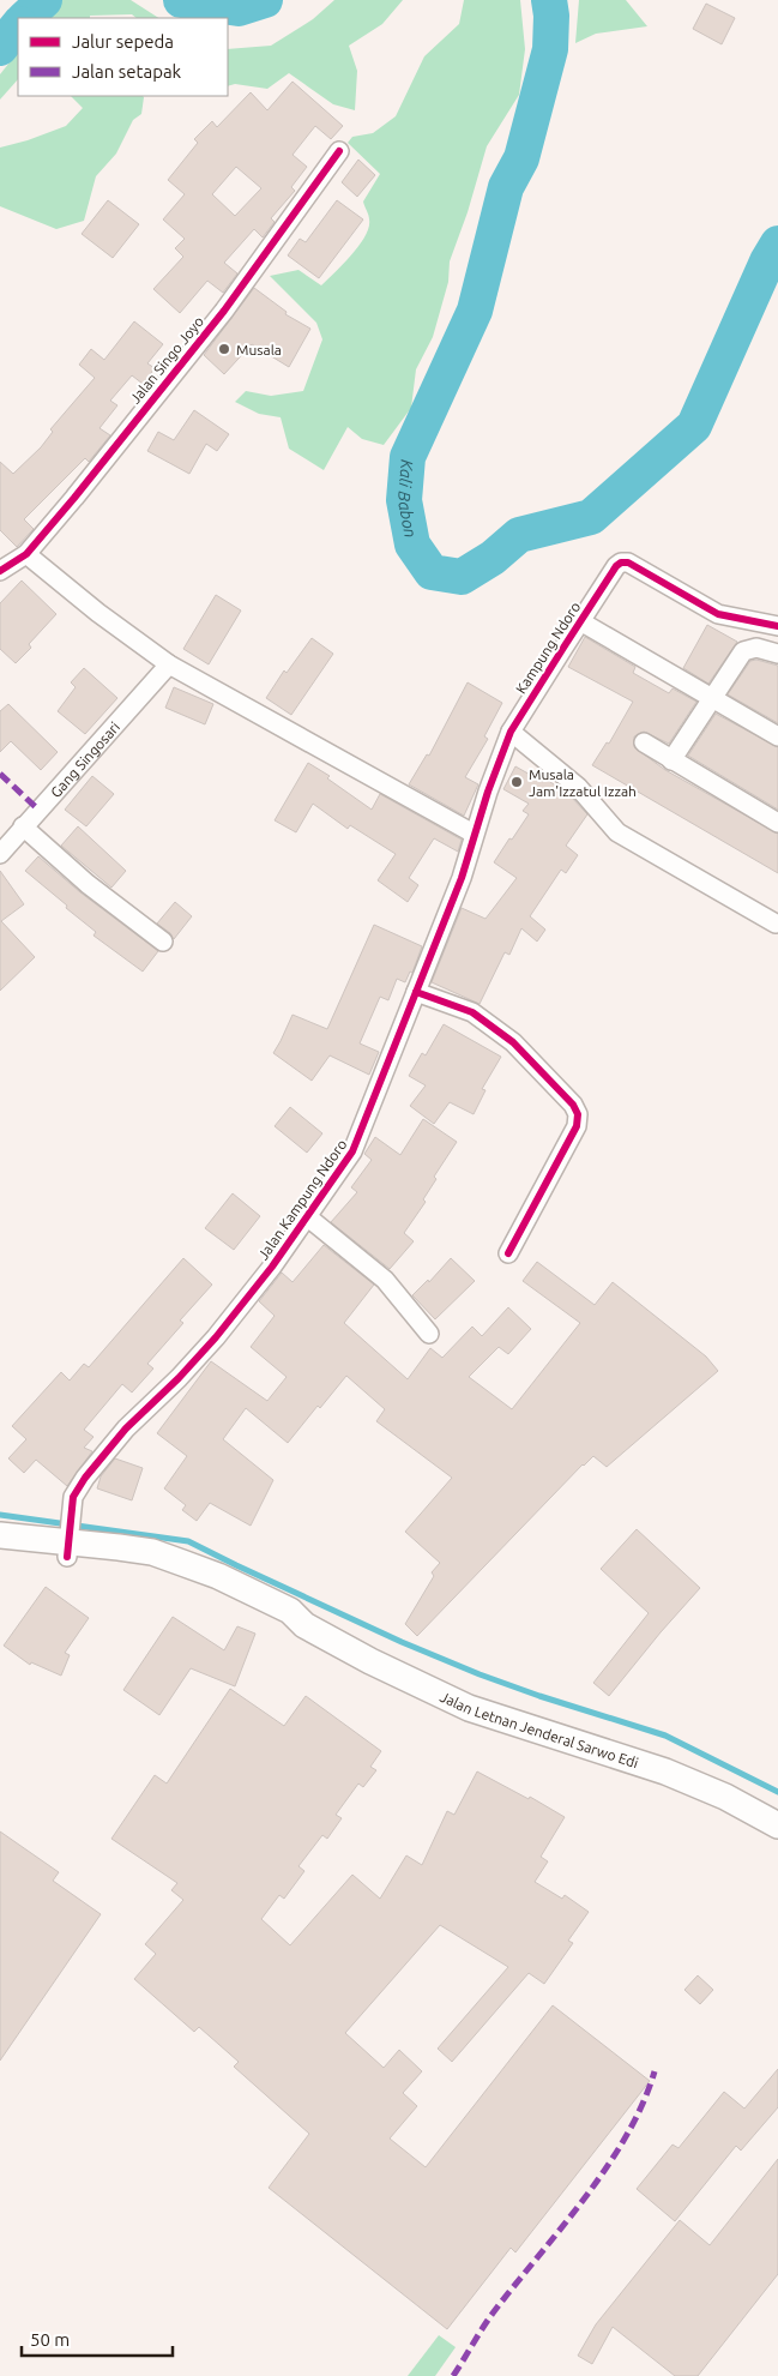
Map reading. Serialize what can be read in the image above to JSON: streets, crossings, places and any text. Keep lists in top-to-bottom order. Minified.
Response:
{"streets":{"main road":["Jalan Letnan Jenderal Sarwo Edi"],"street":["Jalan Singo Joyo","Kampung Ndoro","Gang Singosari","Jalan Kampung Ndoro"]},"crossings":[["Kampung Ndoro","Jalan Kampung Ndoro"],["Jalan Kampung Ndoro","Jalan Letnan Jenderal Sarwo Edi"]],"water":["Kali Babon"],"places":["Musala","Musala Jam'Izzatul Izzah"],"legend":["Jalur sepeda","Jalan setapak"],"scale_bar":"50 m"}
